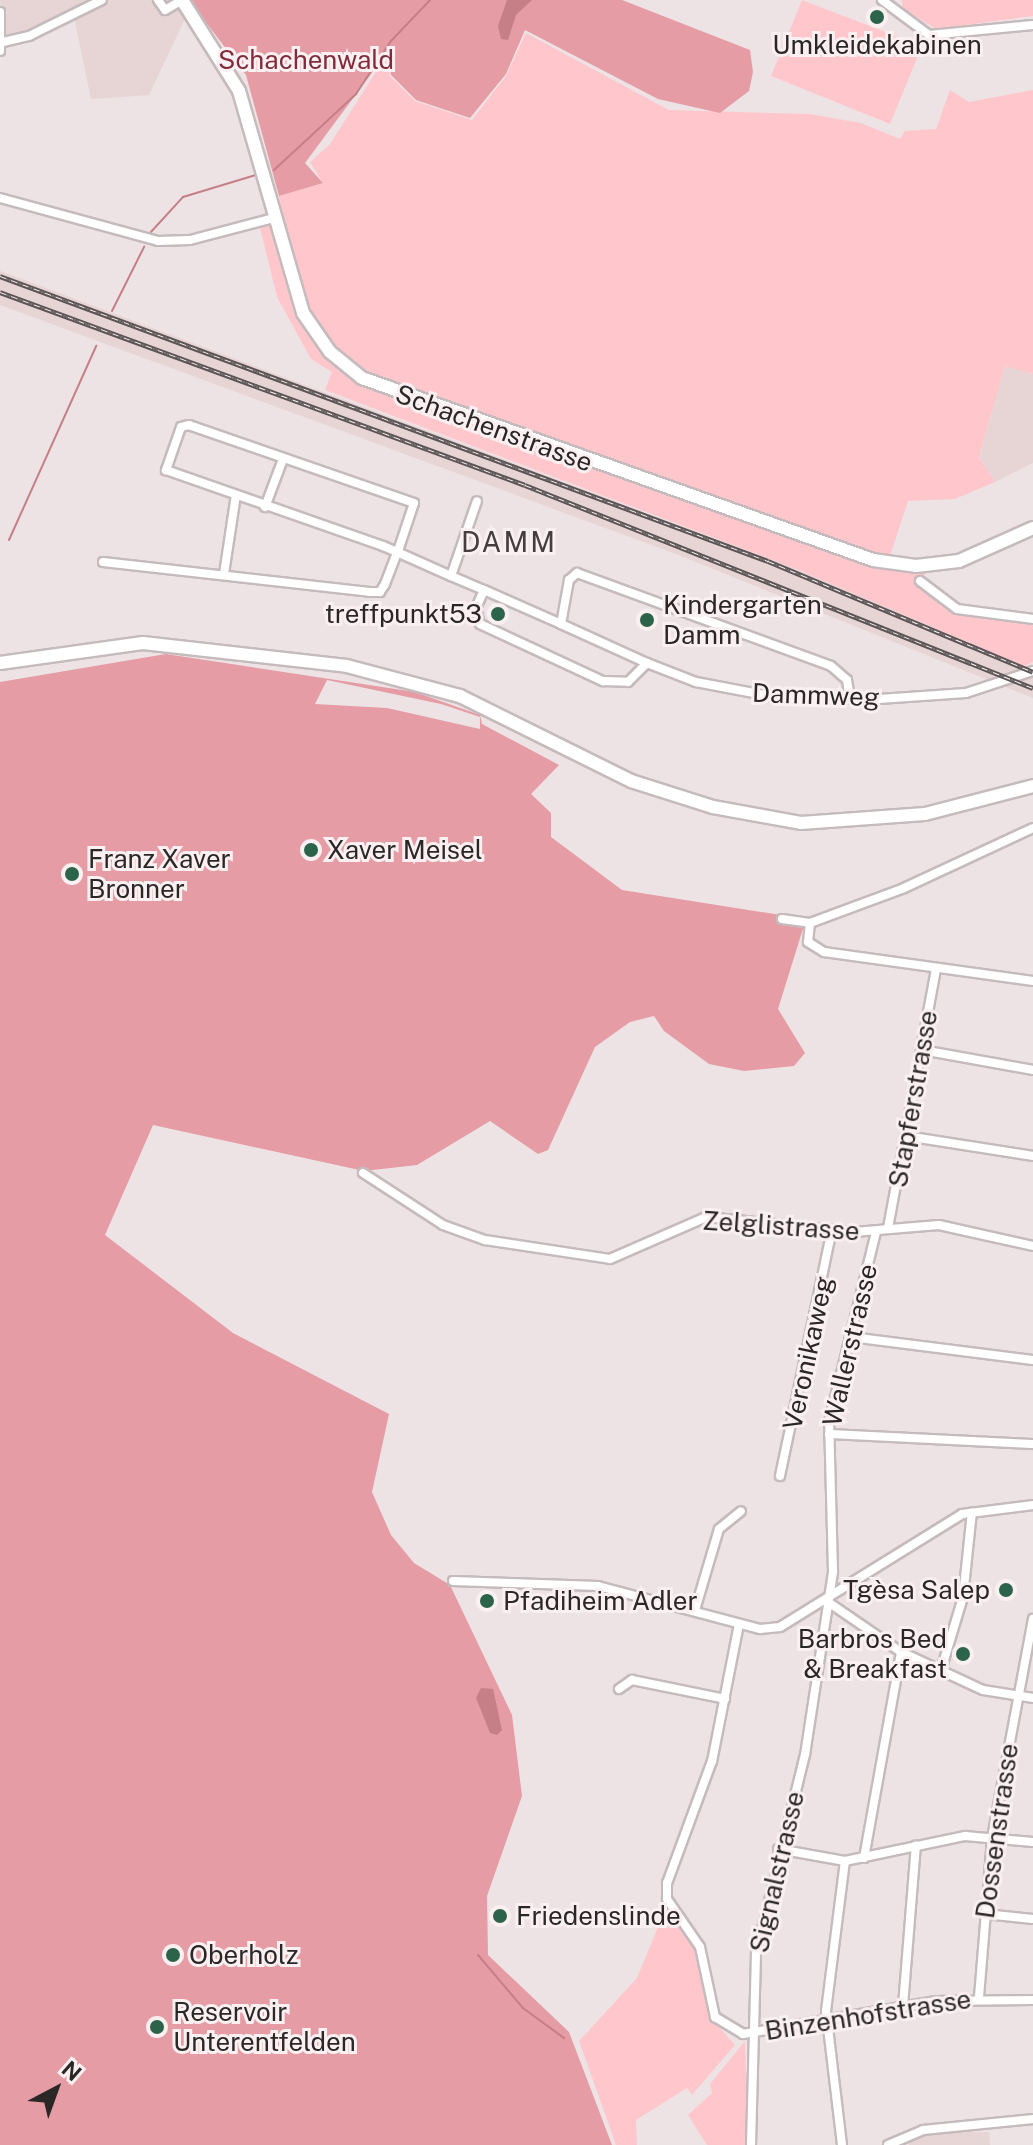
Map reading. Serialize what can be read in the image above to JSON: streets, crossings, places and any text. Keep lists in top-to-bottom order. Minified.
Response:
{"streets":{"main road":["Schachenstrasse"],"street":["Dammweg","Stapferstrasse","Zelglistrasse","Wallerstrasse","Veronikaweg","Dossenstrasse","Signalstrasse","Binzenhofstrasse"]},"crossings":[["Stapferstrasse","Zelglistrasse"],["Zelglistrasse","Wallerstrasse"],["Zelglistrasse","Veronikaweg"],["Wallerstrasse","Signalstrasse"],["Dossenstrasse","Binzenhofstrasse"],["Signalstrasse","Binzenhofstrasse"]],"districts":["DAMM"],"parks":["Schachenwald"],"places":["Umkleidekabinen","treffpunkt53","Kindergarten Damm","Xaver Meisel","Franz Xaver Bronner","Tgèsa Salep","Pfadiheim Adler","Barbros Bed & Breakfast","Friedenslinde","Oberholz","Reservoir Unterentfelden"],"north":"top right"}
